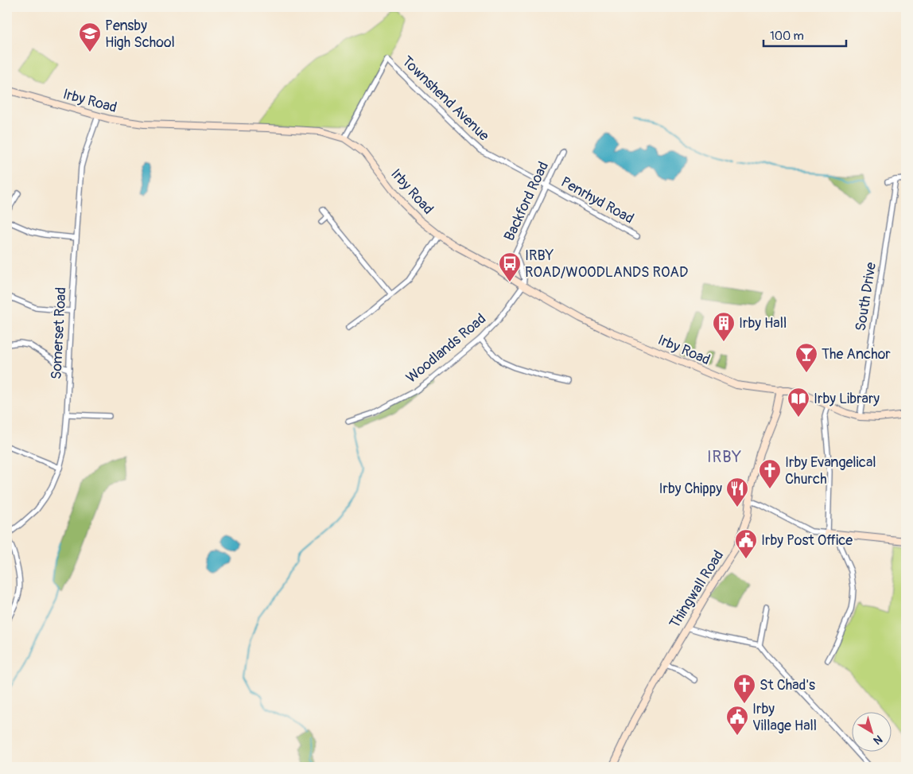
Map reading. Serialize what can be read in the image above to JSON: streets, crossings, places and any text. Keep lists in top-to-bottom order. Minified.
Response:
{"streets":{"street":["Townshend Avenue","Irby Road","Penrhyd Road","Backford Road","South Drive","Somerset Road","Woodlands Road","Thingwall Road"]},"crossings":[["Townshend Avenue","Irby Road"],["Townshend Avenue","Penrhyd Road"],["Townshend Avenue","Backford Road"],["Irby Road","Backford Road"],["Irby Road","South Drive"],["Irby Road","Somerset Road"],["Irby Road","Woodlands Road"],["Irby Road","Thingwall Road"],["Penrhyd Road","Backford Road"],["Backford Road","Woodlands Road"]],"districts":["IRBY"],"places":{"school or university":["Pensby High School"],"bus stop":["IRBY ROAD/WOODLANDS ROAD"],"building":["Irby Hall"],"bar":["The Anchor"],"library":["Irby Library"],"church":["Irby Evangelical Church","St Chad's"],"restaurant":["Irby Chippy"],"public building":["Irby Post Office","Irby Village Hall"]},"scale_bar":"100 m","north":"bottom right"}
